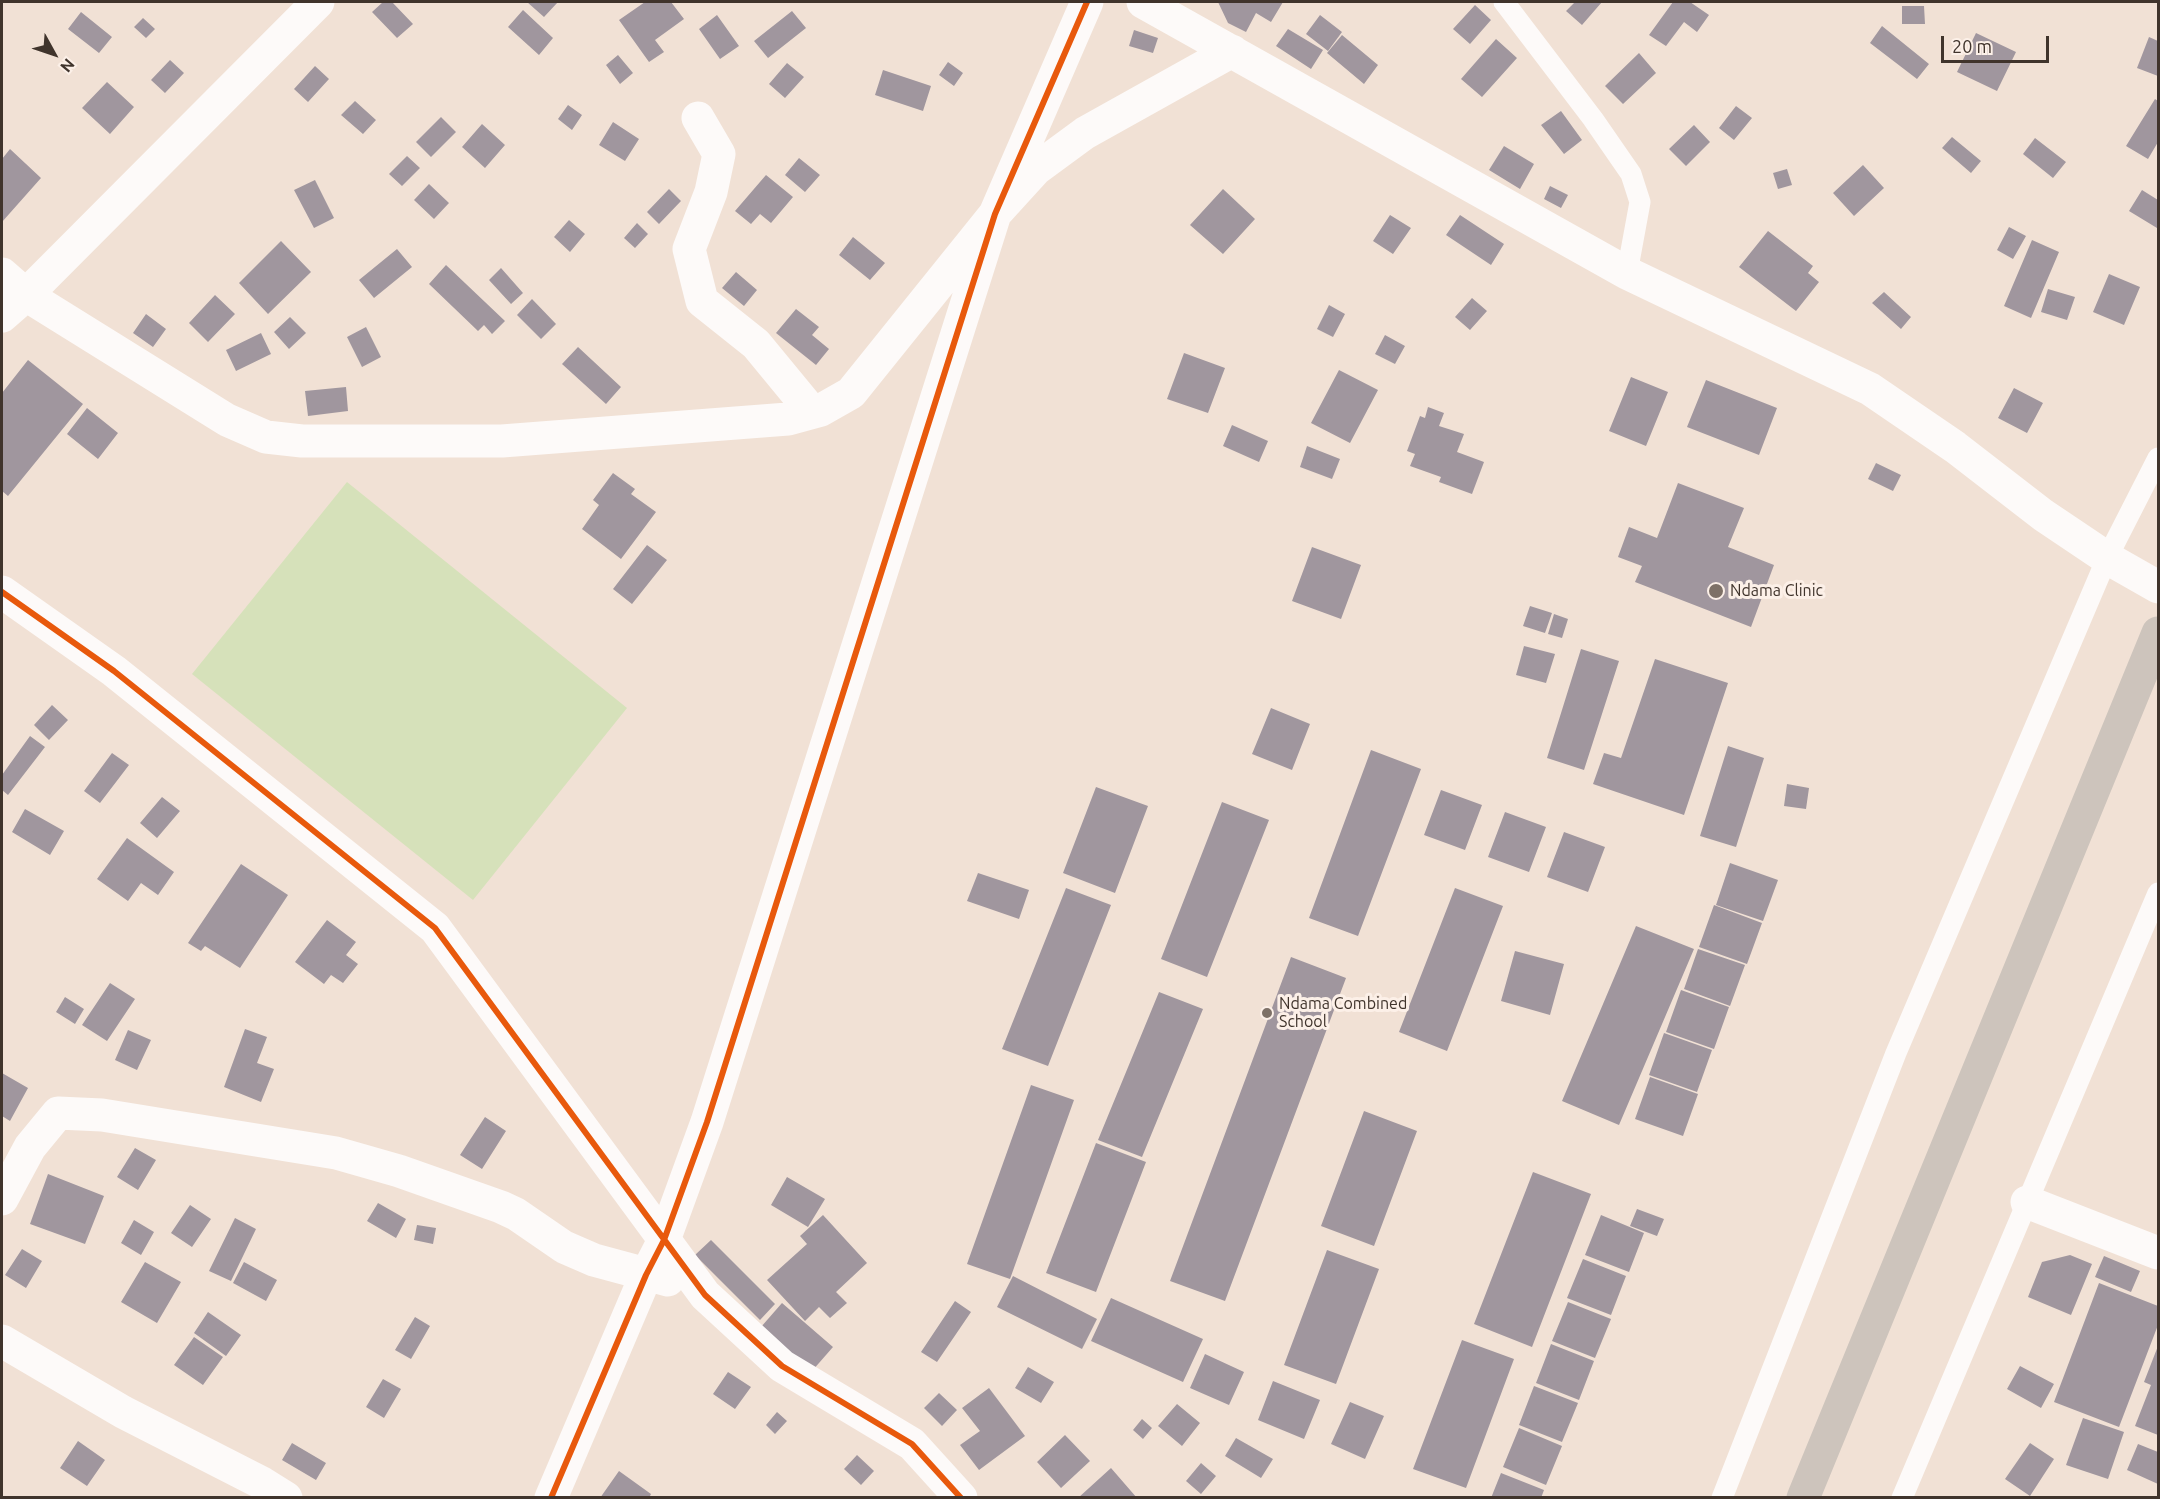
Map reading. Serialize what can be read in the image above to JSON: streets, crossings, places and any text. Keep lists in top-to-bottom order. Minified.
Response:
{"places":["Ndama Clinic","Ndama Combined School"],"scale_bar":"20 m","north":"bottom right"}
